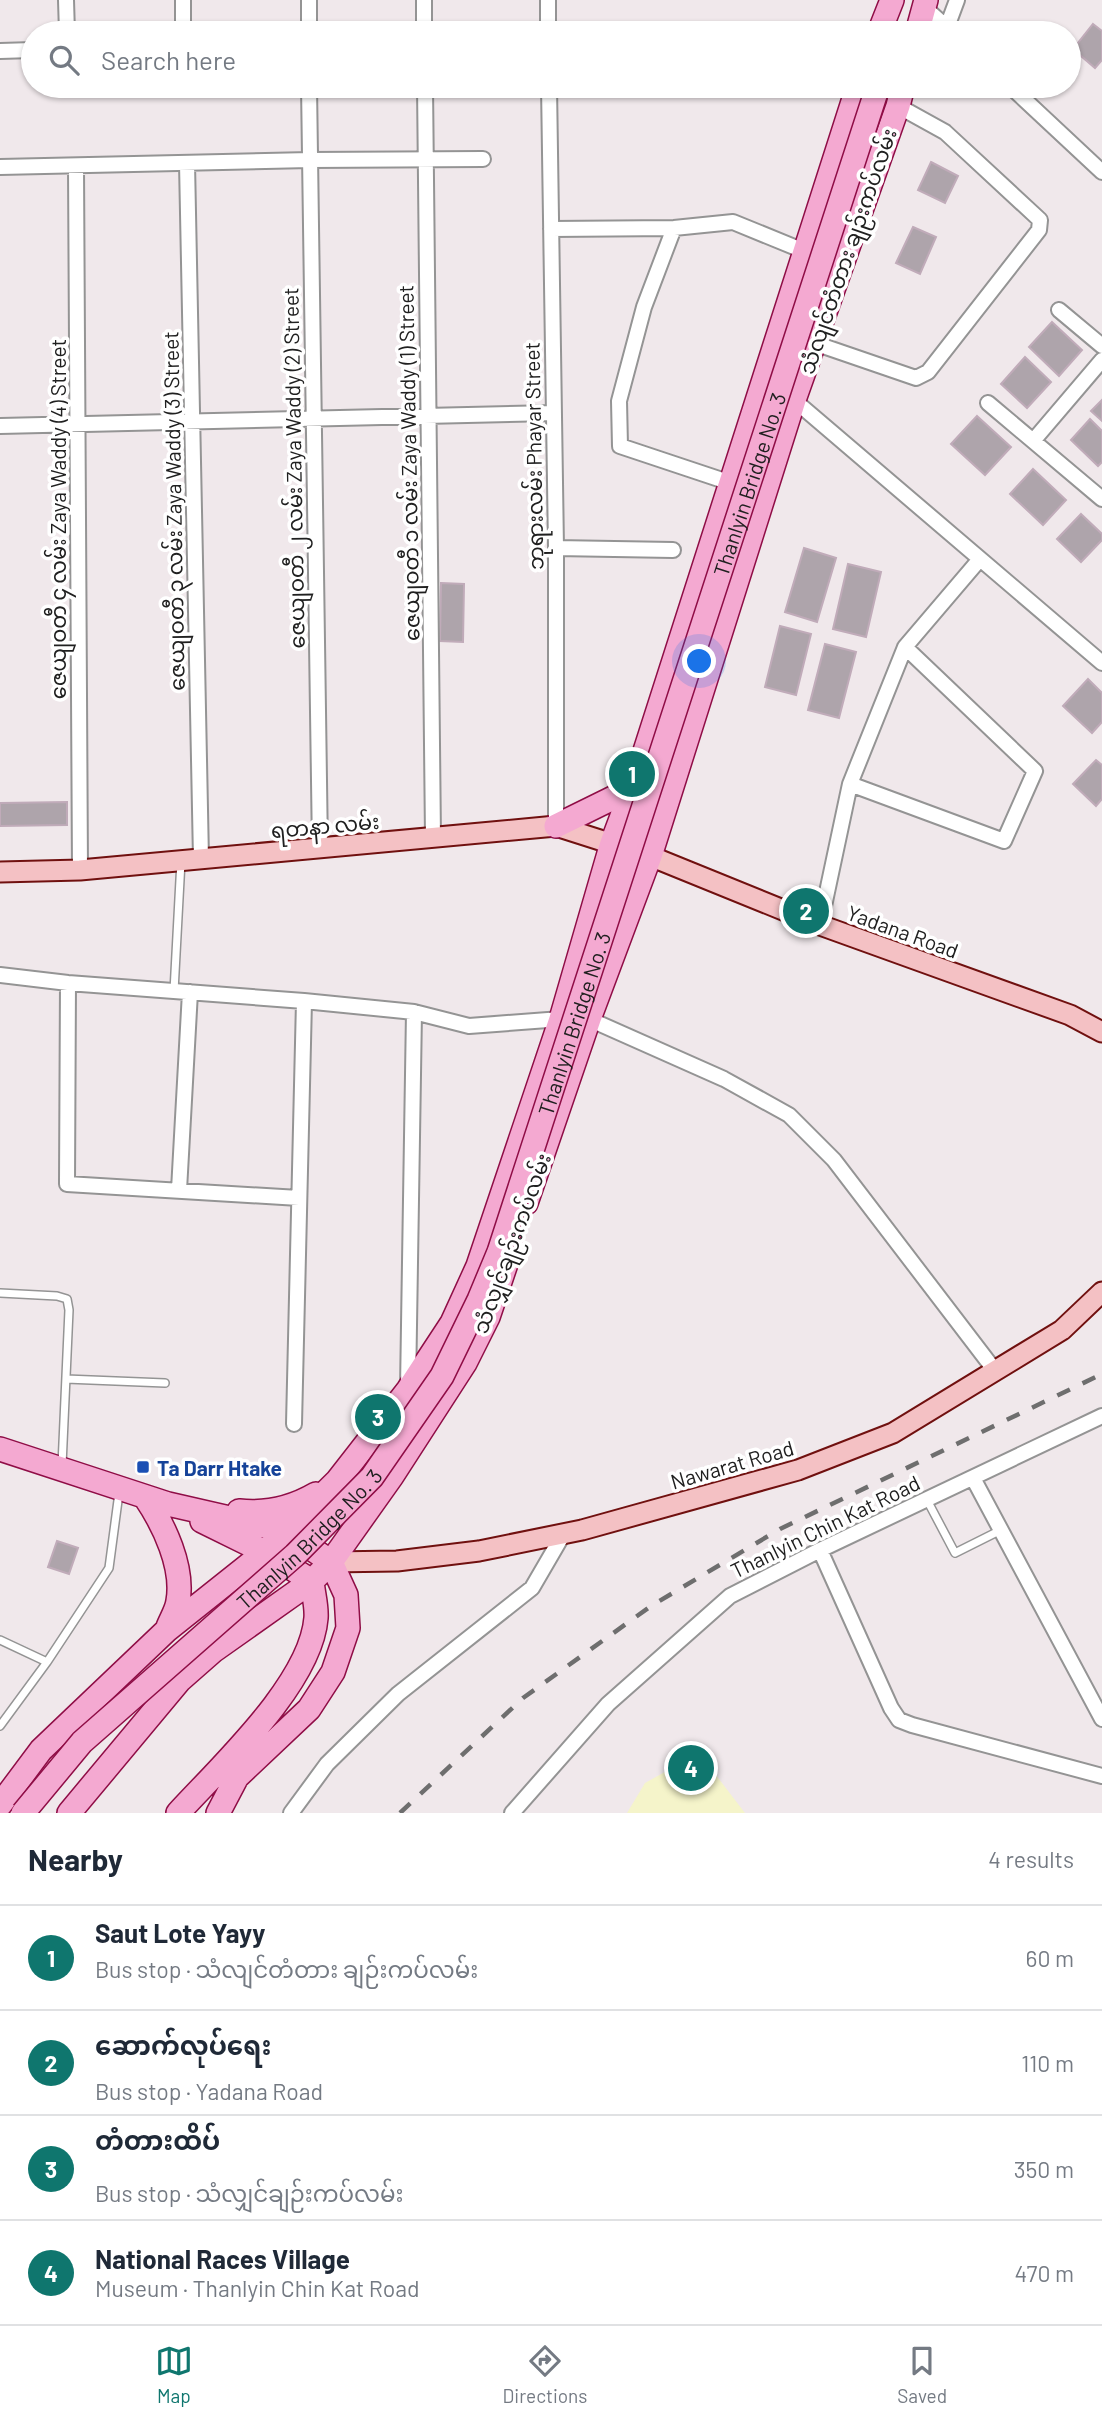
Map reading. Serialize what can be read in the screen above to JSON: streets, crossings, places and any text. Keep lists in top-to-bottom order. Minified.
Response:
{"streets":{"main road":["သံလျင်တံတား ချဉ်းကပ်လမ်း","Thanlyin Bridge No. 3","ရတနာ လမ်း","Yadana Road","သံလျှင်ချဉ်းကပ်လမ်း","Nawarat Road"],"street":["ဘုရားလမ်း Phayar Street","ဇေယျဝတီ ၁ လမ်း Zaya Waddy (1) Street","ဇေယျဝတီ ၂ လမ်း Zaya Waddy (2) Street","ဇေယျဝတီ ၃ လမ်း Zaya Waddy (3) Street","ဇေယျဝတီ ၄ လမ်း Zaya Waddy (4) Street","Thanlyin Chin Kat Road"]},"crossings":[["သံလျင်တံတား ချဉ်းကပ်လမ်း","ရတနာ လမ်း"],["သံလျင်တံတား ချဉ်းကပ်လမ်း","Yadana Road"],["သံလျင်တံတား ချဉ်းကပ်လမ်း","သံလျှင်ချဉ်းကပ်လမ်း"],["ဘုရားလမ်း Phayar Street","ရတနာ လမ်း"],["ဇေယျဝတီ ၁ လမ်း Zaya Waddy (1) Street","ရတနာ လမ်း"],["ဇေယျဝတီ ၂ လမ်း Zaya Waddy (2) Street","ရတနာ လမ်း"],["ဇေယျဝတီ ၃ လမ်း Zaya Waddy (3) Street","ရတနာ လမ်း"],["ဇေယျဝတီ ၄ လမ်း Zaya Waddy (4) Street","ရတနာ လမ်း"],["ရတနာ လမ်း","Yadana Road"],["ရတနာ လမ်း","သံလျှင်ချဉ်းကပ်လမ်း"],["Yadana Road","သံလျှင်ချဉ်းကပ်လမ်း"],["သံလျှင်ချဉ်းကပ်လမ်း","Nawarat Road"]],"places":{"transit":["Ta Darr Htake"]},"page":{"search":"Search here","pins":["1","2","3","4"],"heading":["Nearby","4 results"],"list":[{"mark":"1","name":"Saut Lote Yayy","note":"Bus stop · သံလျင်တံတား ချဉ်းကပ်လမ်း","value":"60 m"},{"mark":"2","name":"ဆောက်လုပ်ရေး","note":"Bus stop · Yadana Road","value":"110 m"},{"mark":"3","name":"တံတားထိပ်","note":"Bus stop · သံလျှင်ချဉ်းကပ်လမ်း","value":"350 m"},{"mark":"4","name":"National Races Village","note":"Museum · Thanlyin Chin Kat Road","value":"470 m"}],"nav":["Map","Directions","Saved"]}}
